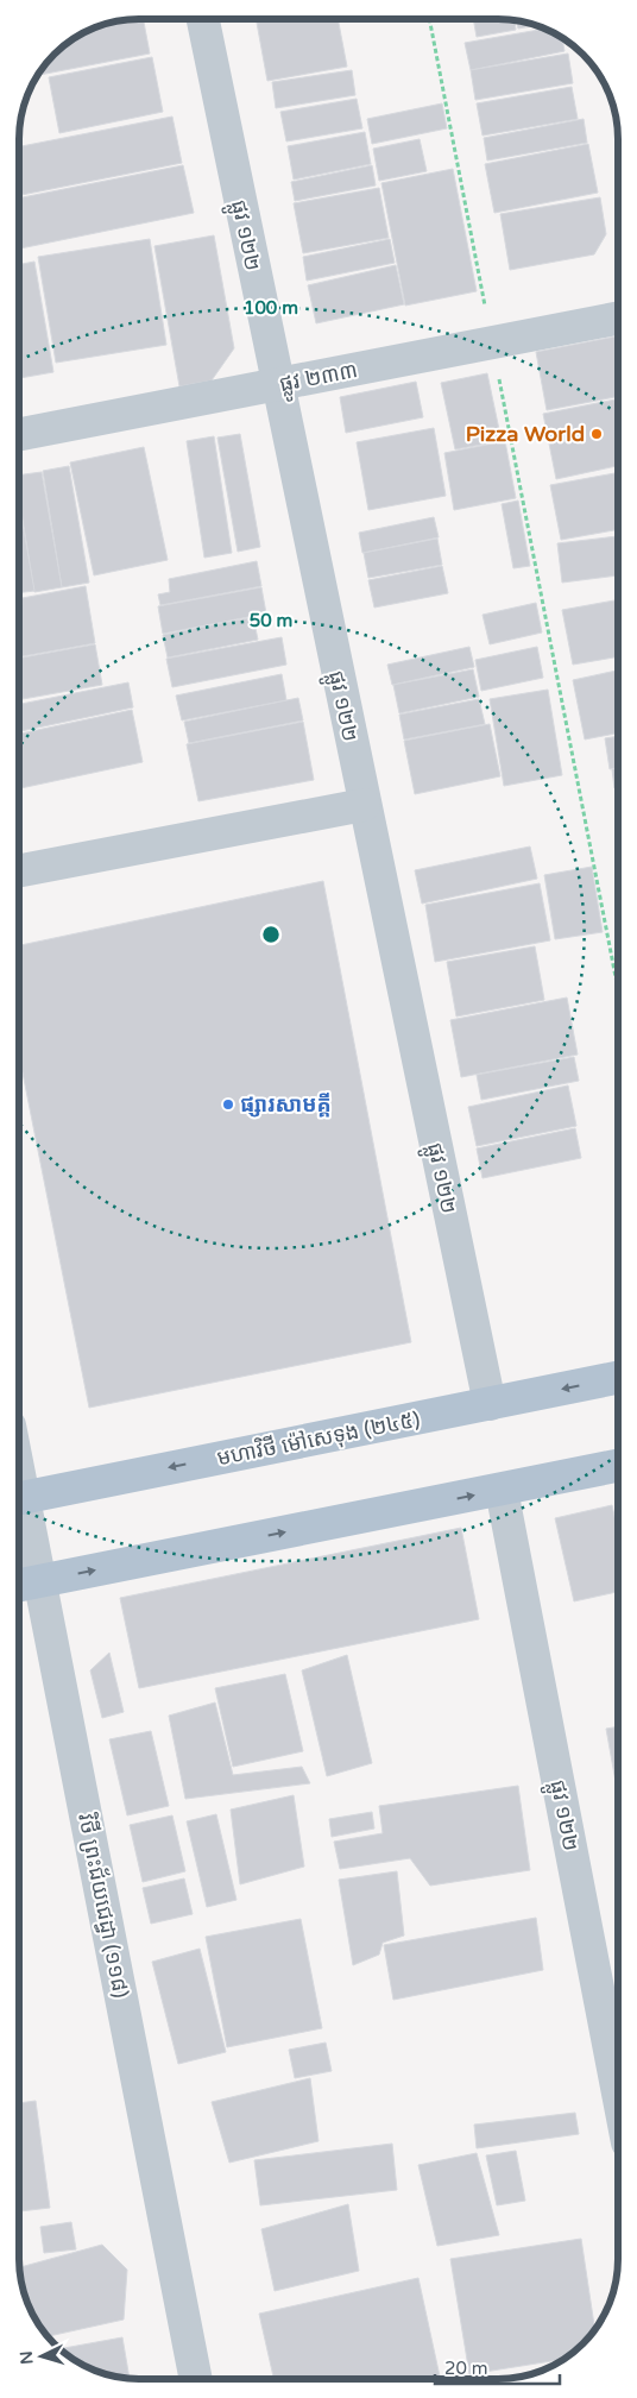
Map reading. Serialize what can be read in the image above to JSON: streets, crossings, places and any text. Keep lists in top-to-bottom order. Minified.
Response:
{"streets":{"main road":["មហាវិថី ម៉ៅសេទុង (២៤៥)"],"street":["ផ្លូវ ១២២","ផ្លូវ ២៣៣","វិថី ព្រះជ័យជេដ្ធា (១១៨)"]},"crossings":[["ផ្លូវ ១២២","ផ្លូវ ២៣៣"],["ផ្លូវ ១២២","មហាវិថី ម៉ៅសេទុង (២៤៥)"]],"places":["Pizza World","ផ្សារសាមគ្គី"],"scale_bar":"20 m","north":"left","rings":["100 m","50 m"]}
